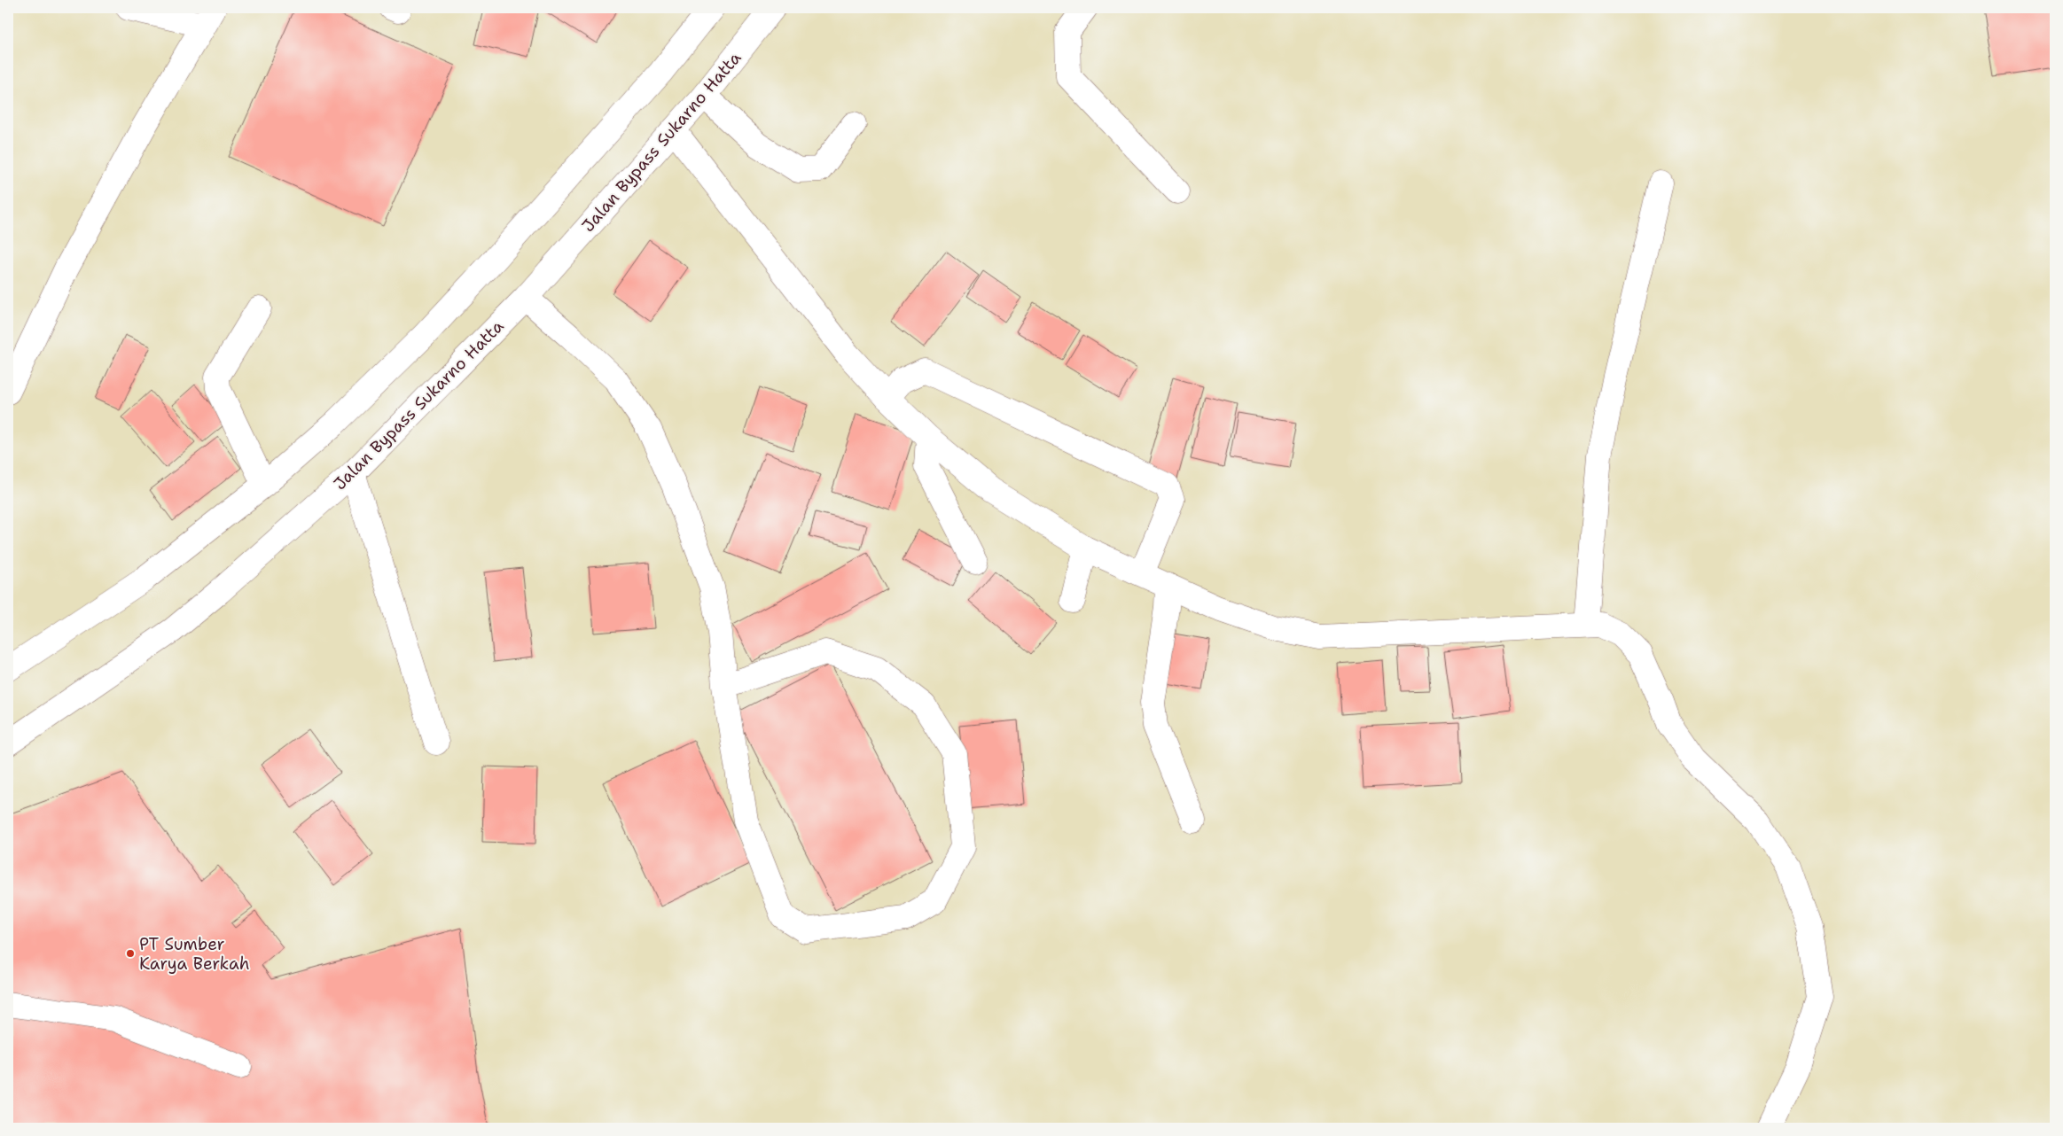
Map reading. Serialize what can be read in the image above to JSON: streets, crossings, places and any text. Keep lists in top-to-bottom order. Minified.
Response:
{"streets":{"main road":["Jalan Bypass Sukarno Hatta"]},"places":["PT Sumber Karya Berkah"]}
